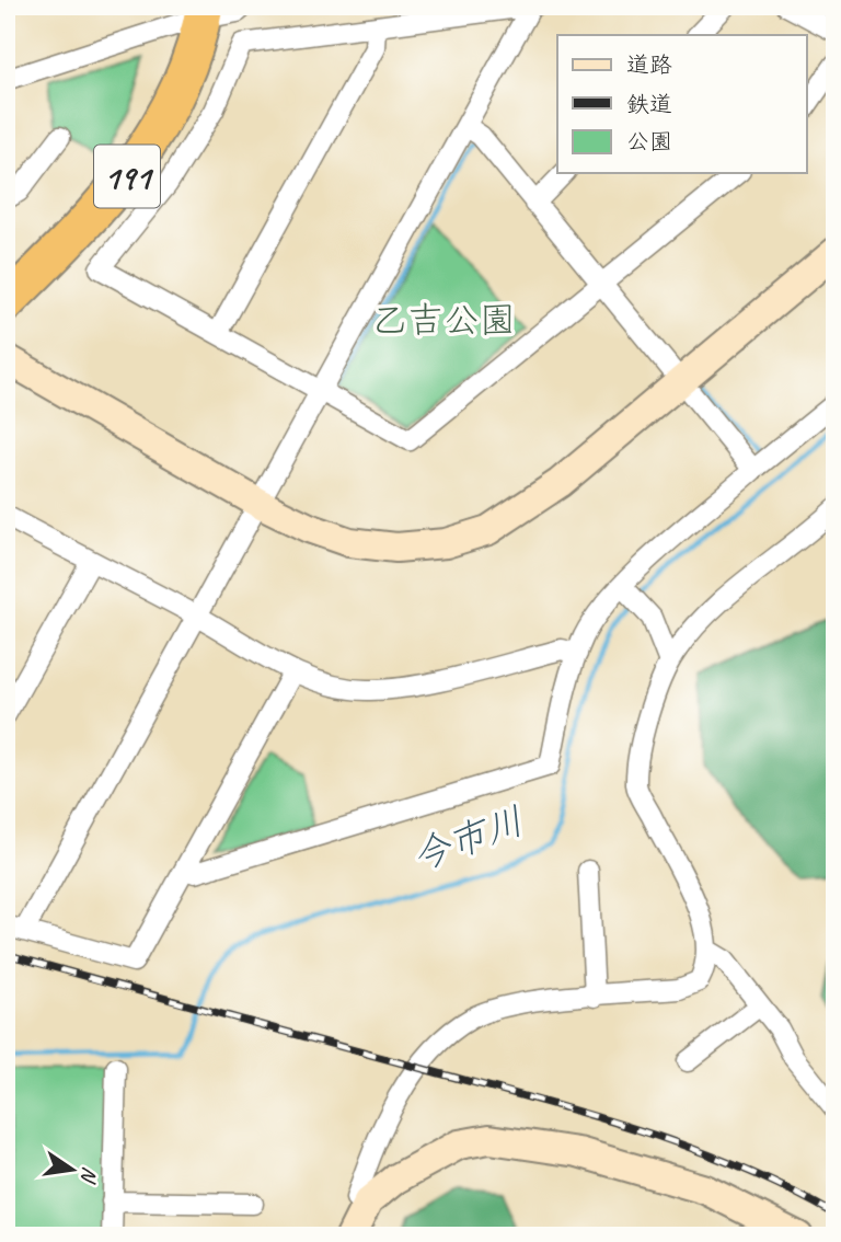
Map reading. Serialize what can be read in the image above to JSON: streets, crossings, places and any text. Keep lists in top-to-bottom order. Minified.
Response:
{"streets":{"highway":["191"]},"water":["今市川"],"parks":["乙吉公園"],"legend":["道路","鉄道","公園"],"north":"right"}
